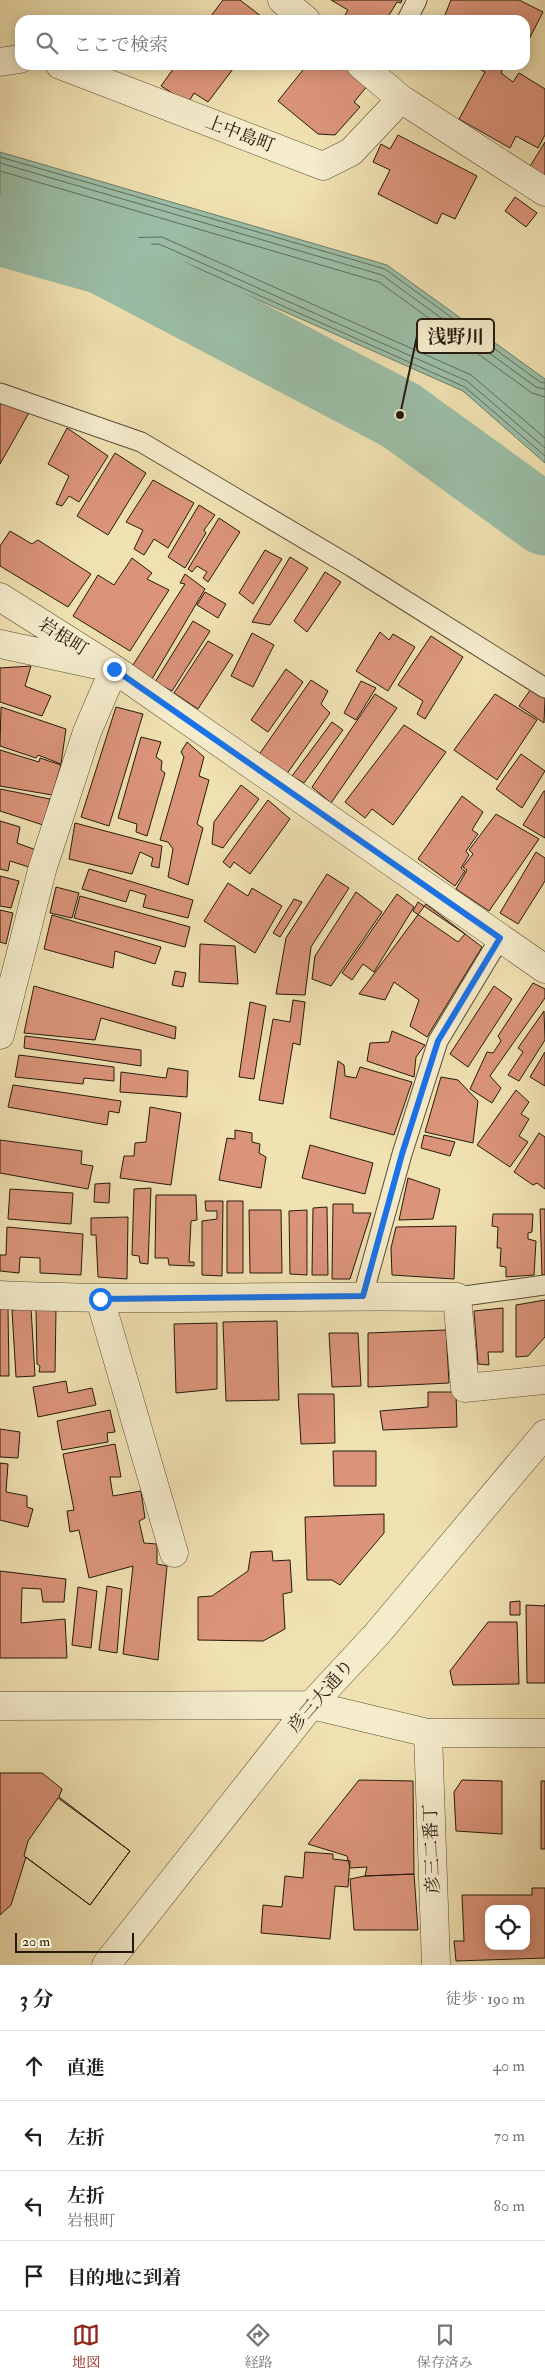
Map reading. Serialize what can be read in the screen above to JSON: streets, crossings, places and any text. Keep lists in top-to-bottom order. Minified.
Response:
{"streets":{"street":["上中島町","岩根町","彦三大通り","彦三二番丁"]},"places":["浅野川"],"scale_bar":"20 m","page":{"search":"ここで検索","scale":"20 m","heading":["3 分","徒歩 · 190 m"],"list":[["直進","40 m"],["左折","70 m"],["左折","岩根町","80 m"],"目的地に到着"],"nav":["地図","経路","保存済み"]}}
